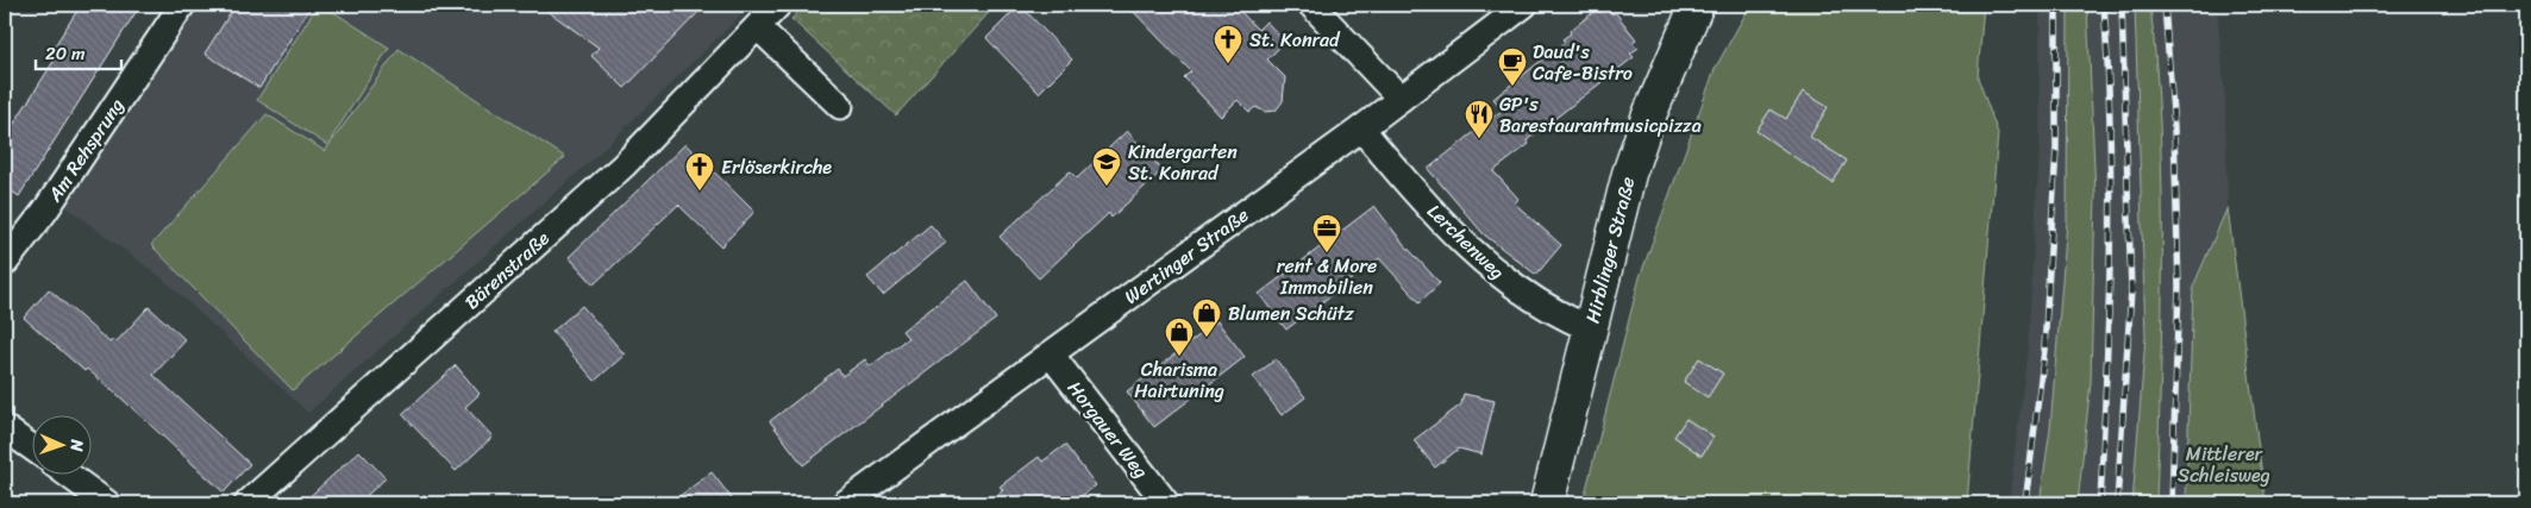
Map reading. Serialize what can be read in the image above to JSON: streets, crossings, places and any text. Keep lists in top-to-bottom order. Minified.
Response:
{"streets":{"street":["Am Rehsprung","Lerchenweg","Hirblinger Straße","Wertinger Straße","Bärenstraße","Horgauer Weg"]},"crossings":[["Lerchenweg","Hirblinger Straße"],["Lerchenweg","Wertinger Straße"],["Wertinger Straße","Horgauer Weg"]],"parks":["Mittlerer Schleisweg"],"places":{"church":["St. Konrad","Erlöserkirche"],"cafe":["Daud's Cafe-Bistro"],"restaurant":["GP's Barestaurantmusicpizza"],"school or university":["Kindergarten St. Konrad"],"office":["rent & More Immobilien"],"shop":["Blumen Schütz","Charisma Hairtuning"]},"scale_bar":"20 m","north":"right"}
